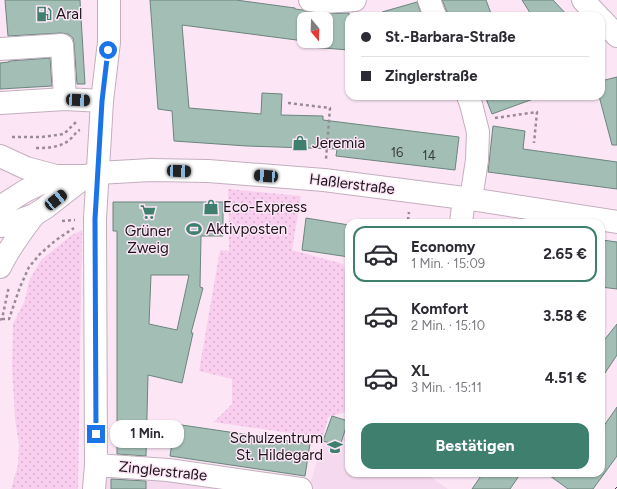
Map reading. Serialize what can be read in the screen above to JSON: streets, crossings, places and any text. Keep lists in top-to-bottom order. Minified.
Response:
{"streets":{"street":["Haßlerstraße","Zinglerstraße"]},"places":{"fuel station":["Aral"],"shop":["Jeremia","Eco-Express"],"supermarket":["Grüner Zweig"],"sports":["Aktivposten"],"school or university":["Schulzentrum St. Hildegard"]},"house_numbers":["16","14"],"north":"bottom","page":{"banner":["St.-Barbara-Straße","Zinglerstraße"],"list":[{"name":"Economy","note":"1 Min. · 15:09","value":"2.65 €"},{"name":"Komfort","note":"2 Min. · 15:10","value":"3.58 €"},{"name":"XL","note":"3 Min. · 15:11","value":"4.51 €"}],"buttons":"Bestätigen","bubble":"1 Min."}}
